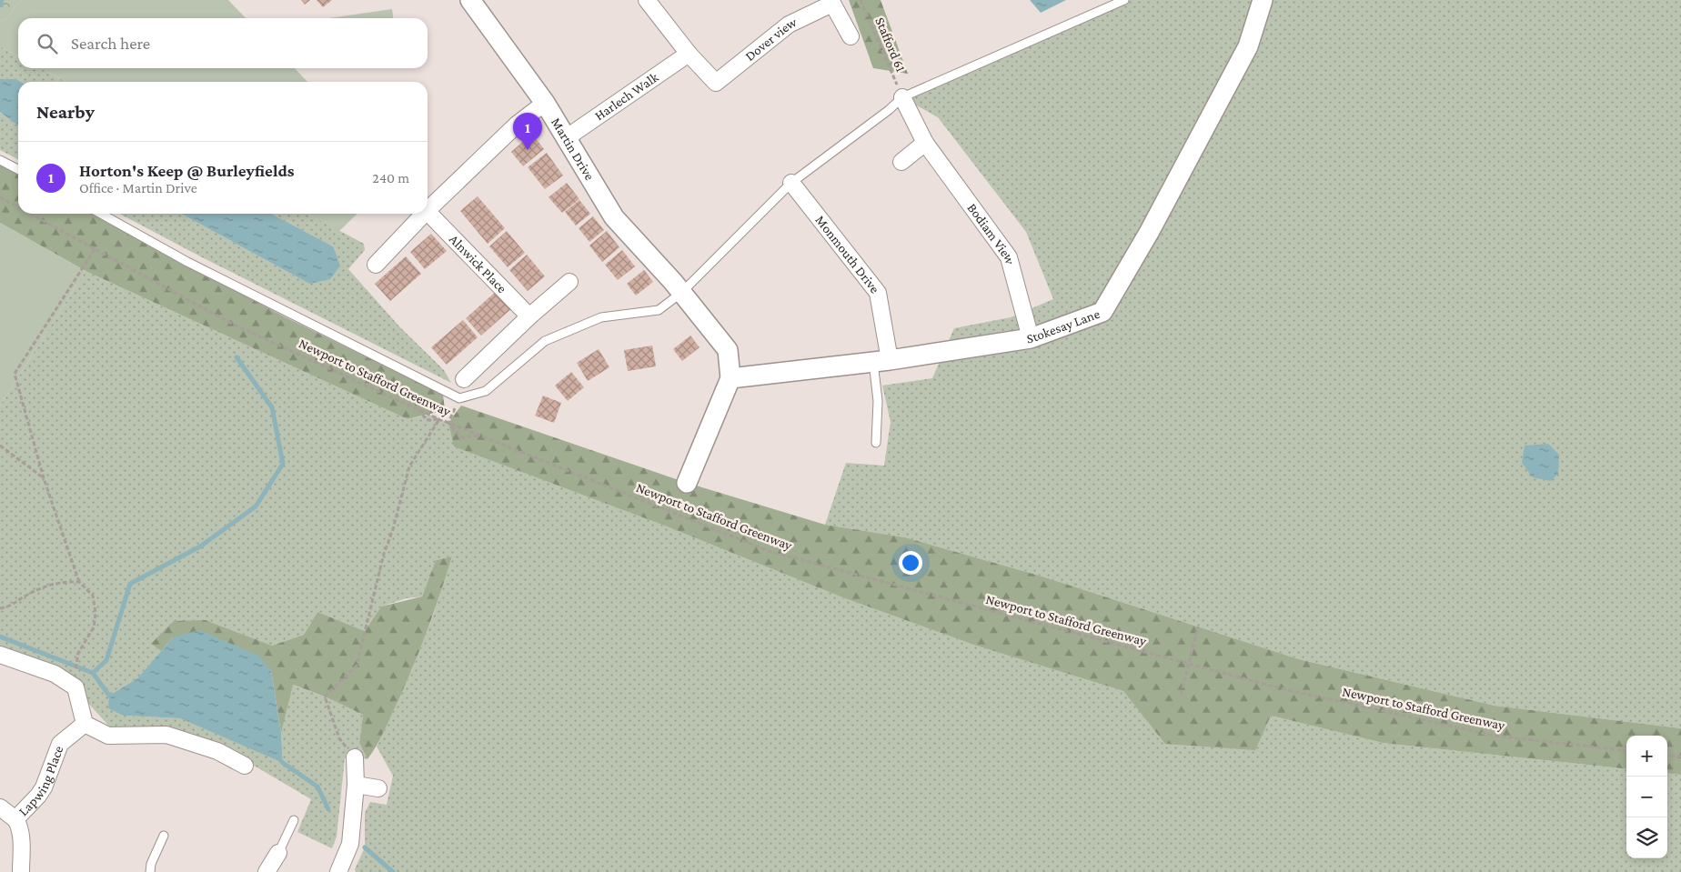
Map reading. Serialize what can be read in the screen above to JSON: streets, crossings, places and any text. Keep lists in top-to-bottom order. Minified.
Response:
{"streets":{"street":["Dover view","Harlech Walk","Martin Drive","Bodiam View","Monmouth Drive","Alnwick Place","Stokesay Lane","Lapwing Place"],"path":["Stafford 61","Newport to Stafford Greenway"]},"crossings":[["Dover view","Harlech Walk"],["Stafford 61","Bodiam View"],["Harlech Walk","Martin Drive"],["Martin Drive","Stokesay Lane"],["Bodiam View","Stokesay Lane"],["Monmouth Drive","Stokesay Lane"]],"page":{"search":"Search here","heading":"Nearby","pins":"1","list":[{"mark":"1","name":"Horton's Keep @ Burleyfields","note":"Office · Martin Drive","value":"240 m"}],"map_buttons":["+","−"]}}
